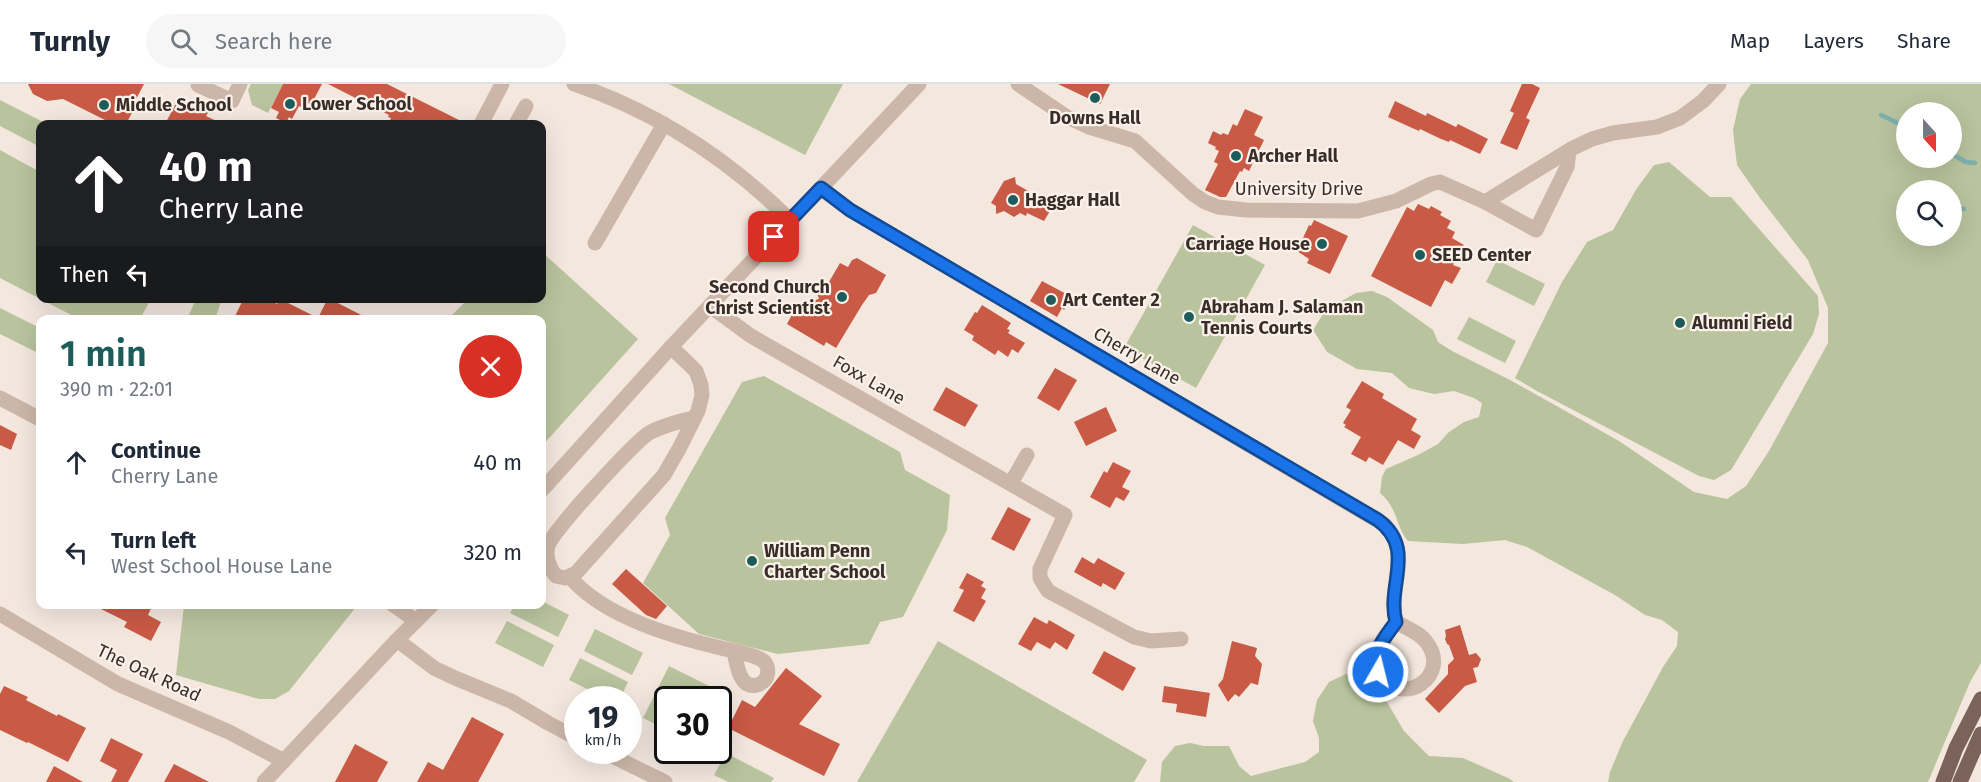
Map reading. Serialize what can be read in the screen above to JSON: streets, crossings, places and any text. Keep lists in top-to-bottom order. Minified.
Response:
{"streets":{"street":["University Drive","Cherry Lane","Foxx Lane","The Oak Road"]},"places":["Downs Hall","Lower School","Middle School","Archer Hall","Haggar Hall","Carriage House","SEED Center","Second Church Christ Scientist","Art Center 2","Abraham J. Salaman Tennis Courts","Alumni Field","William Penn Charter School"],"north":"bottom","page":{"header":"Turnly","search":"Search here","nav":["Map","Layers","Share"],"turn":["40 m","Cherry Lane"],"then":"Then","heading":["1 min","390 m · 22:01"],"list":[{"name":"Continue","note":"Cherry Lane","value":"40 m"},{"name":"Turn left","note":"West School House Lane","value":"320 m"}],"speed":"19 km/h","limit":"30"}}
